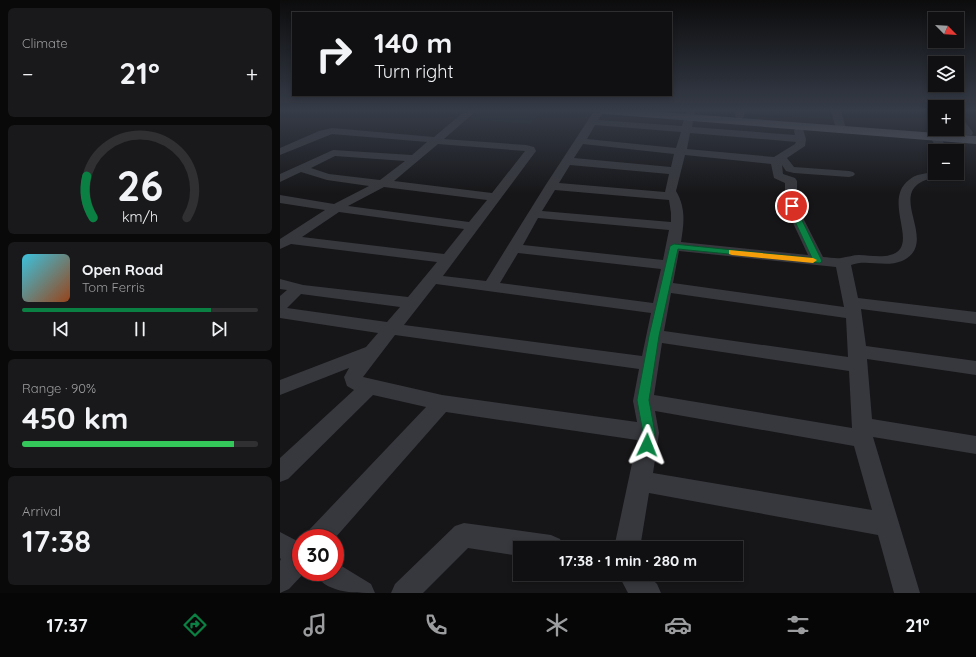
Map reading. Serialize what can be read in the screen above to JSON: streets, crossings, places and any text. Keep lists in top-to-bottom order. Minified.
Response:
{"north":"bottom right","page":{"tile":["Climate",["Range · 90%","450 km"],["Arrival","17:38"]],"map_buttons":["+","−"],"turn":["140 m","Turn right"],"heat":["−","21°","+"],"song":["Open Road","Tom Ferris"],"limit":"30","trip":"17:38 · 1 min · 280 m","tabs":["17:37","21°"],"gauge":["26","km/h"]}}
